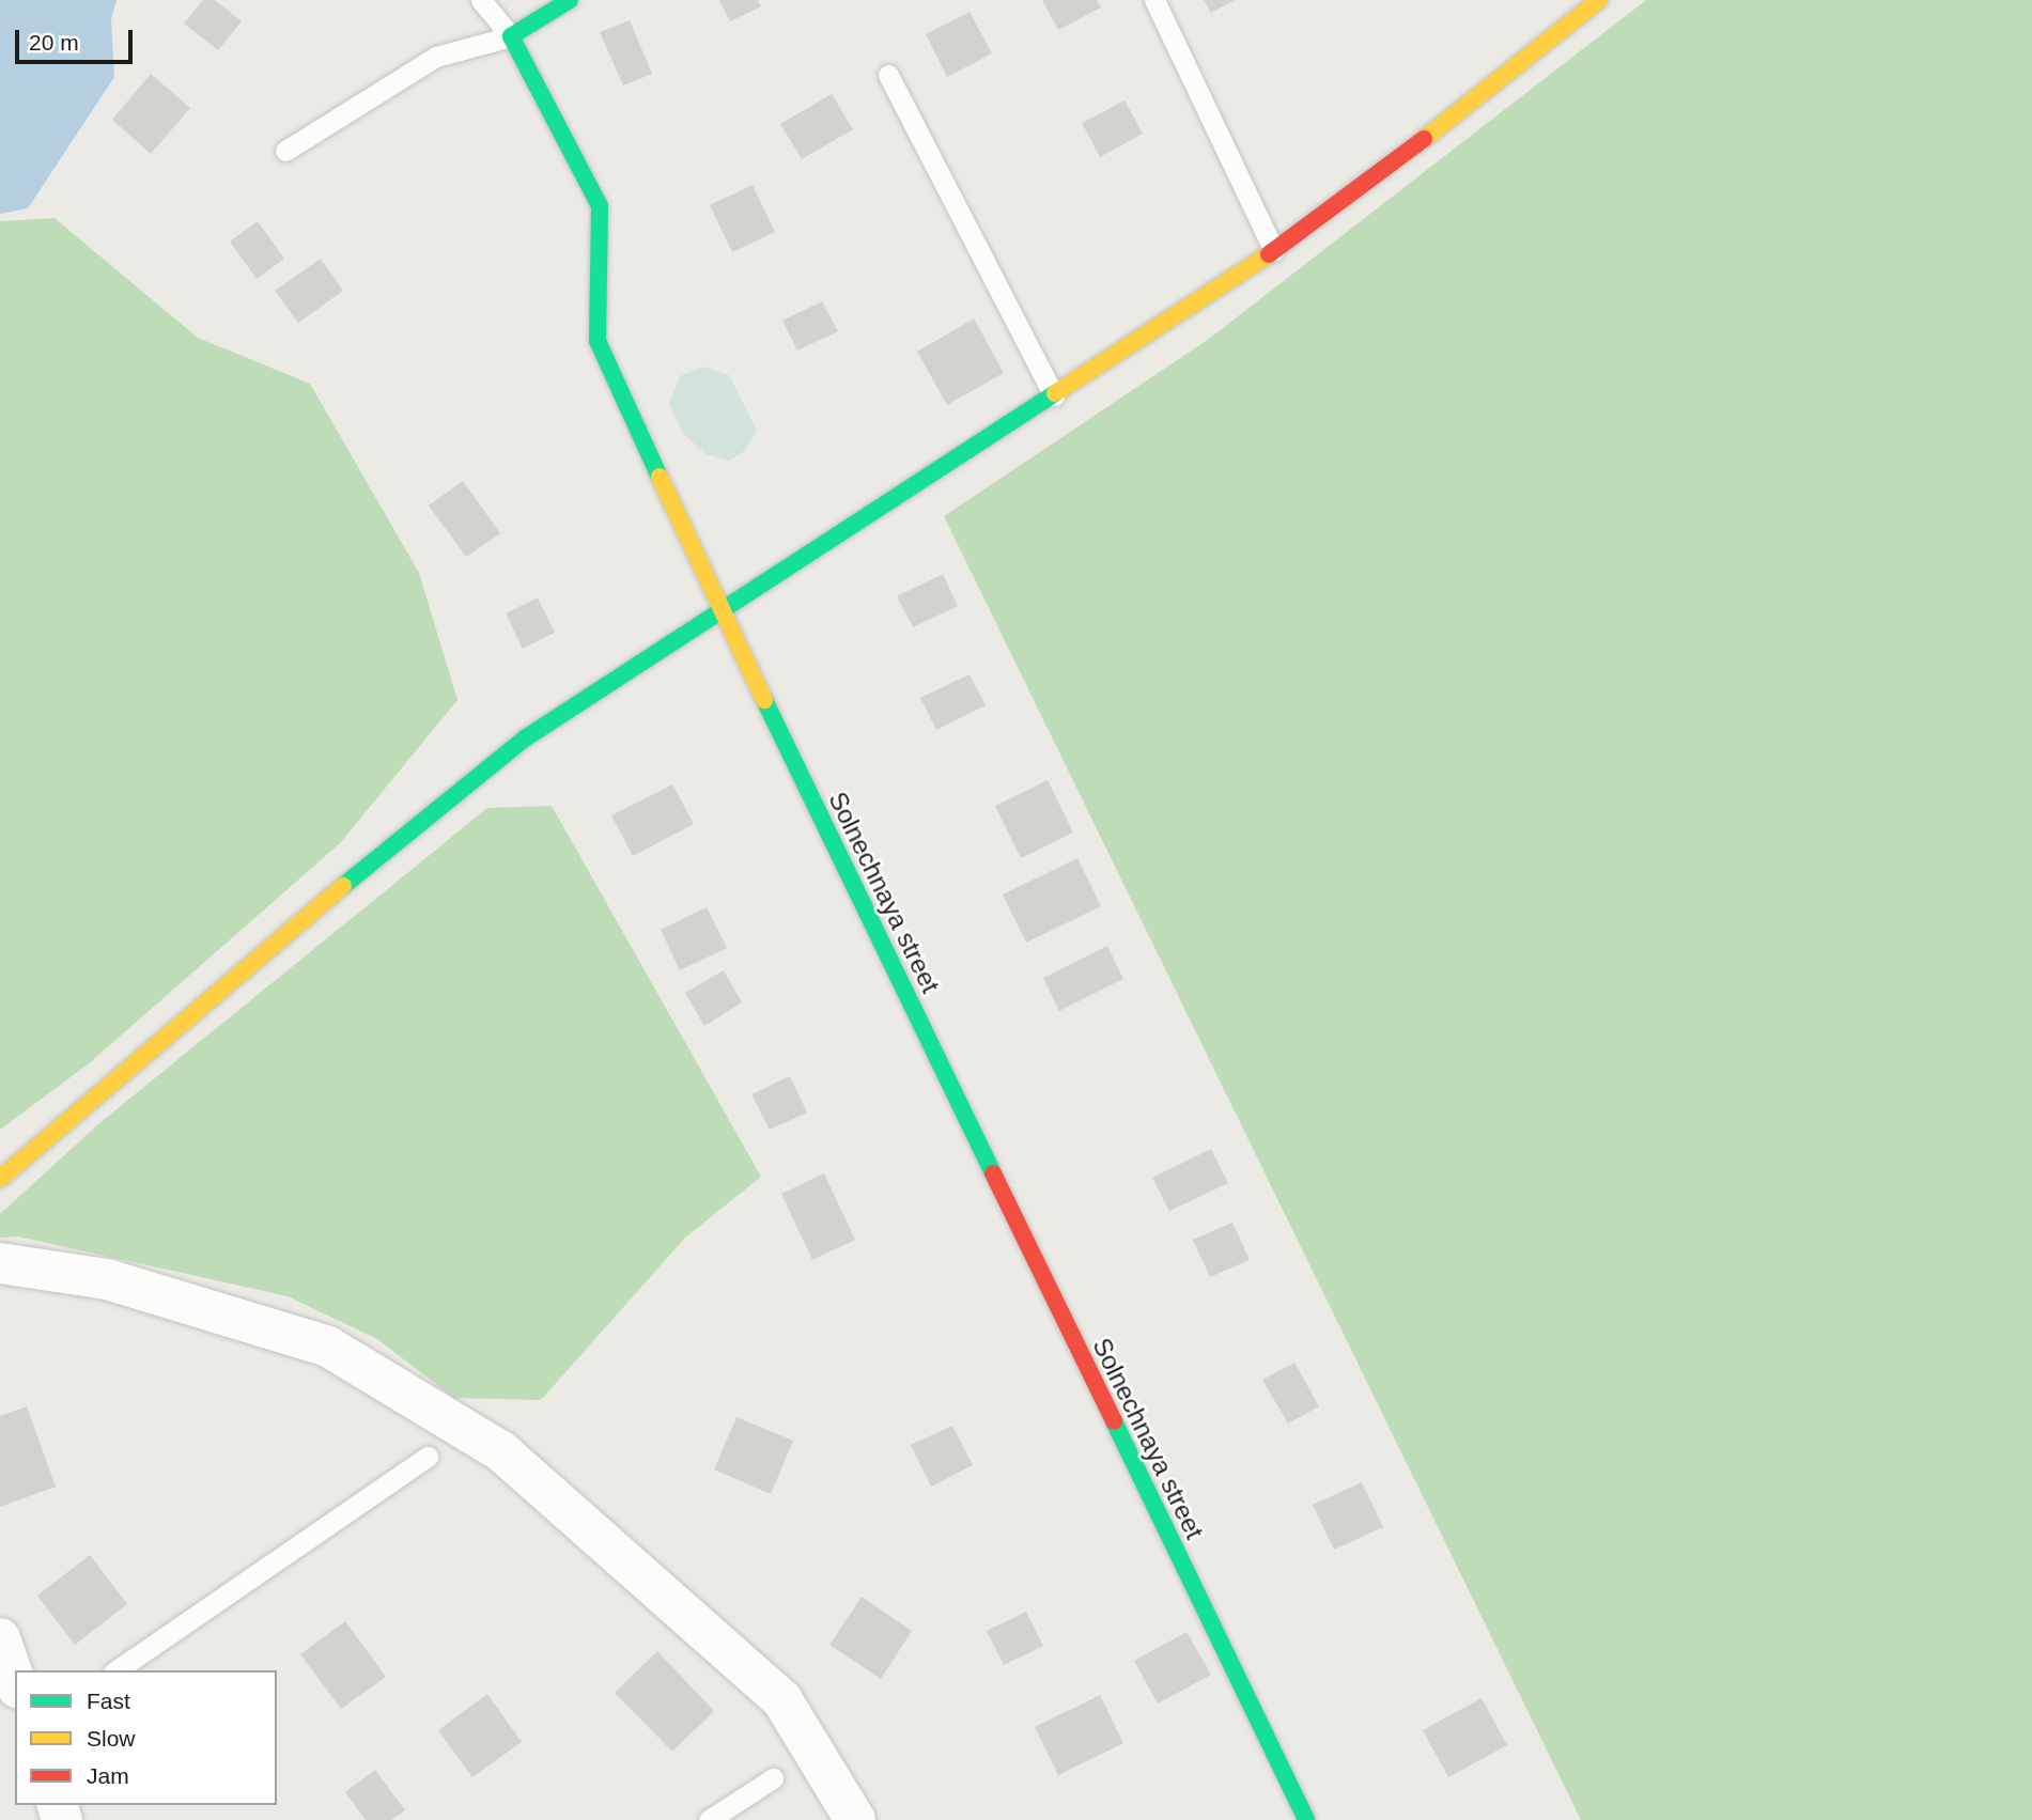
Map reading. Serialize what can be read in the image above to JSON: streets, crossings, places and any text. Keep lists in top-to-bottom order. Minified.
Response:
{"streets":{"street":["Solnechnaya street"]},"legend":["Fast","Slow","Jam"],"scale_bar":"20 m"}
